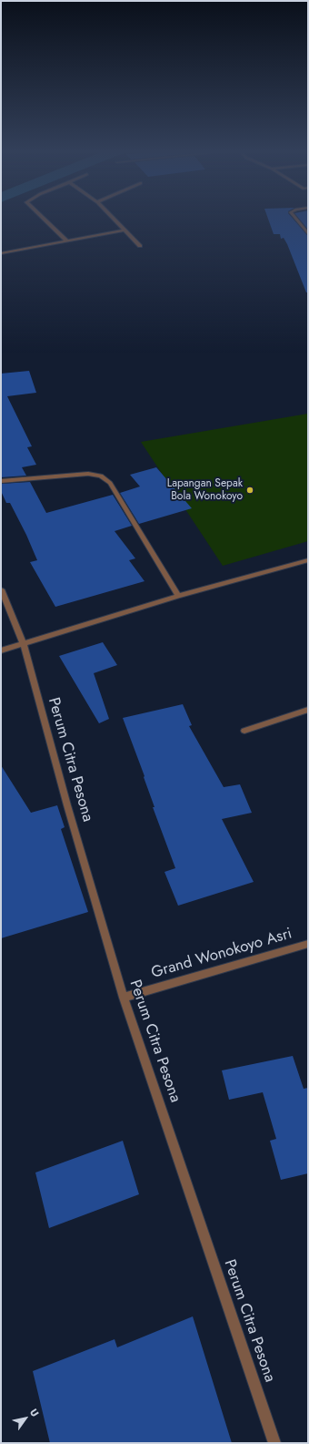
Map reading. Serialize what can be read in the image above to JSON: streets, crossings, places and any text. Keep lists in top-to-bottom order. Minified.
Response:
{"streets":{"street":["Perum Citra Pesona","Grand Wonokoyo Asri"]},"crossings":[["Perum Citra Pesona","Grand Wonokoyo Asri"]],"places":["Lapangan Sepak Bola Wonokoyo"],"north":"top right"}
